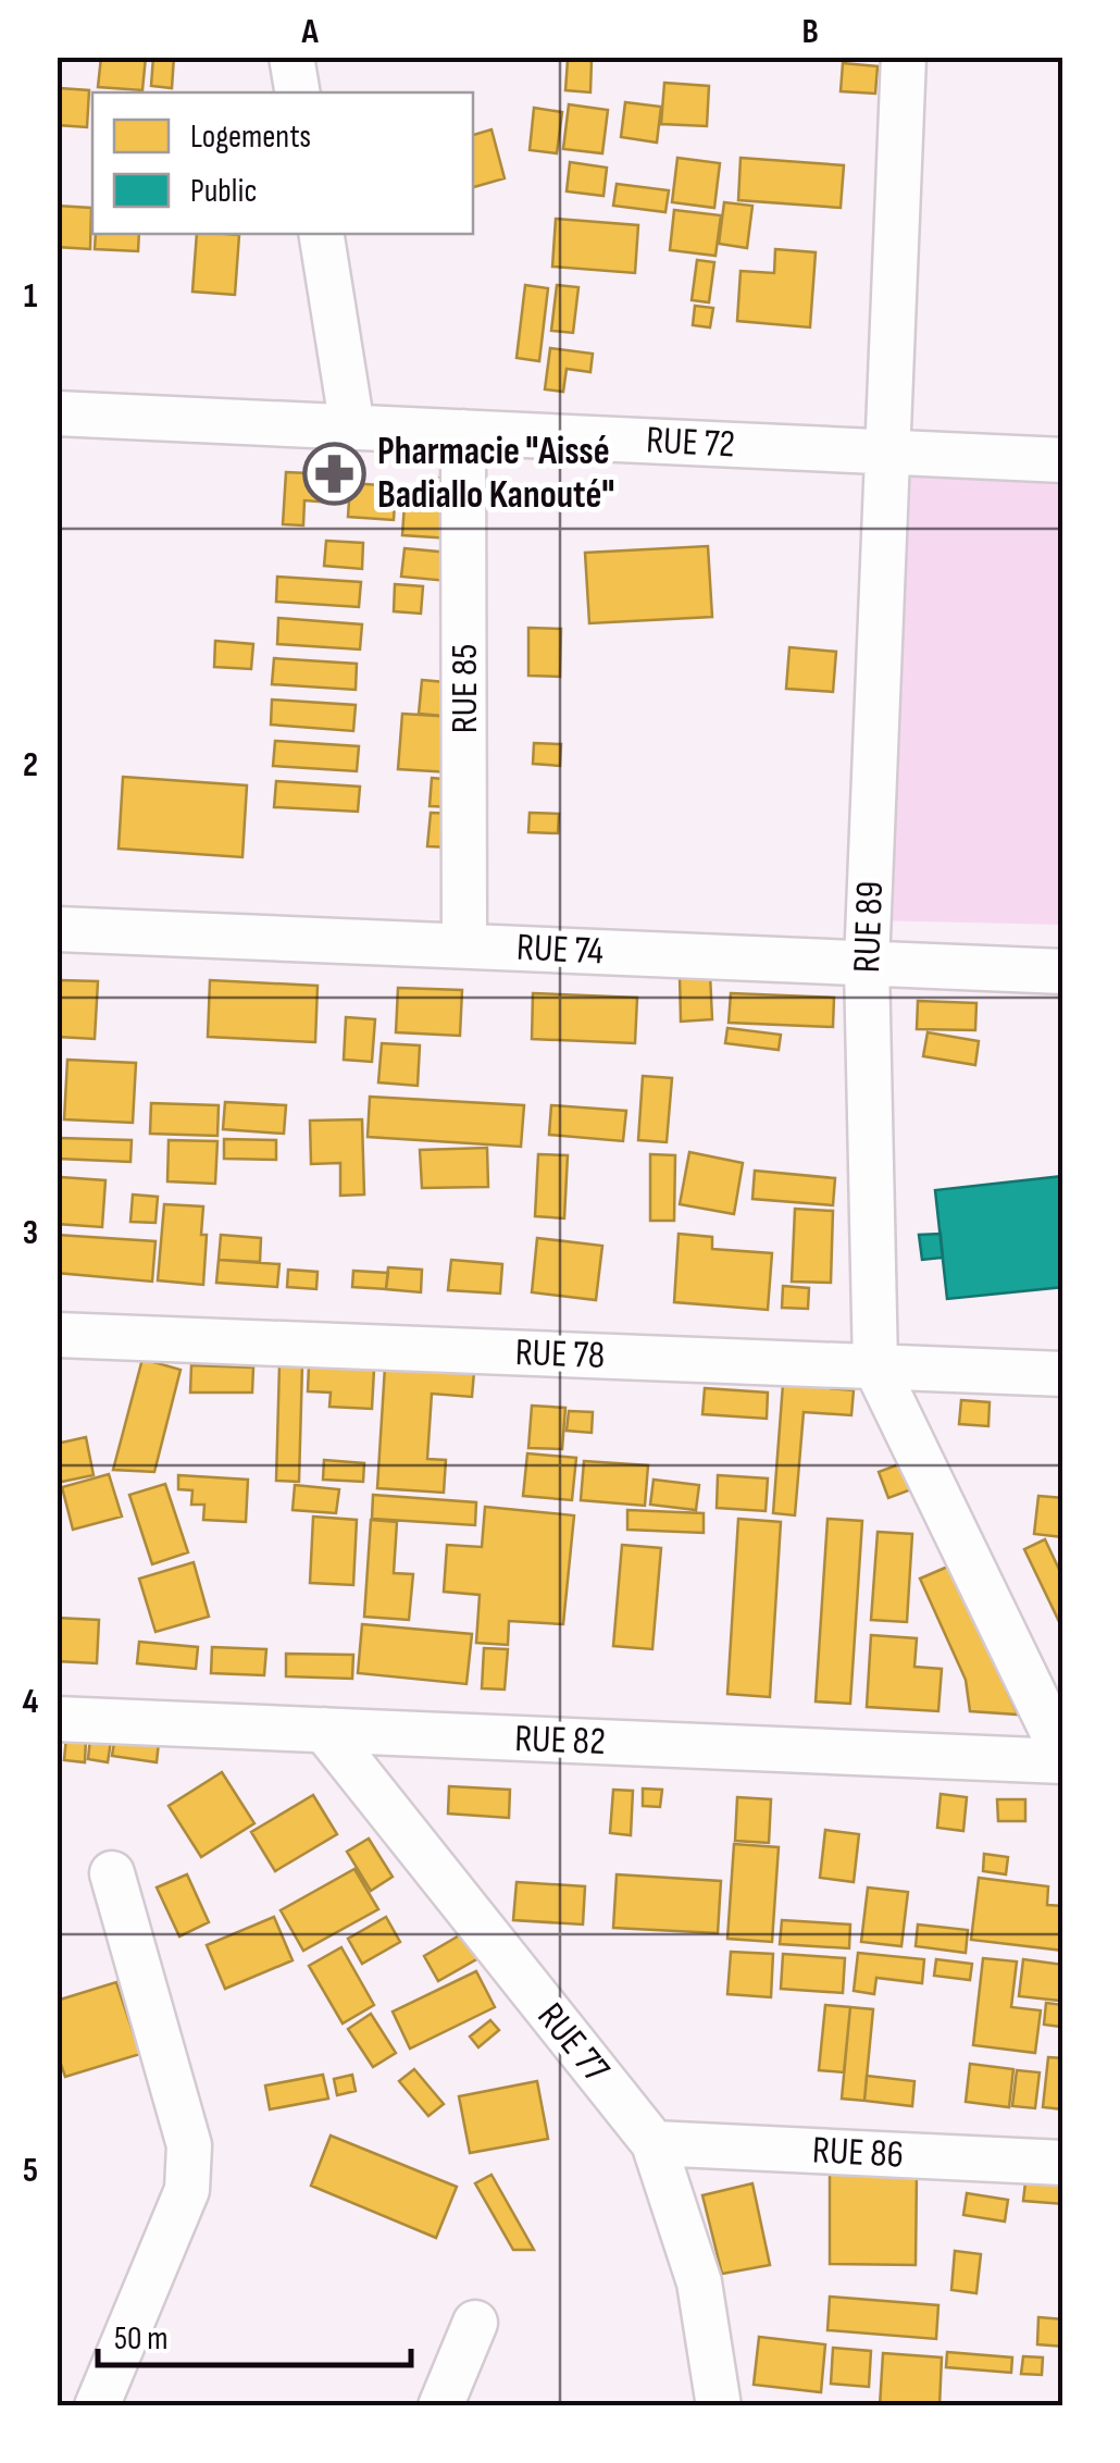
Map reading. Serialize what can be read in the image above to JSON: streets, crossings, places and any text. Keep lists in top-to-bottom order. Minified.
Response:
{"streets":{"street":["RUE 72","RUE 85","RUE 89","RUE 74","RUE 78","RUE 82","RUE 77","RUE 86"]},"crossings":[["RUE 72","RUE 85"],["RUE 72","RUE 89"],["RUE 85","RUE 74"],["RUE 89","RUE 74"],["RUE 89","RUE 78"],["RUE 89","RUE 82"],["RUE 82","RUE 77"],["RUE 77","RUE 86"]],"places":{"pharmacy":["Pharmacie \"Aissé Badiallo Kanouté\""]},"legend":["Logements","Public"],"scale_bar":"50 m","grid":{"columns":["A","B"],"rows":["1","2","3","4","5"]}}
